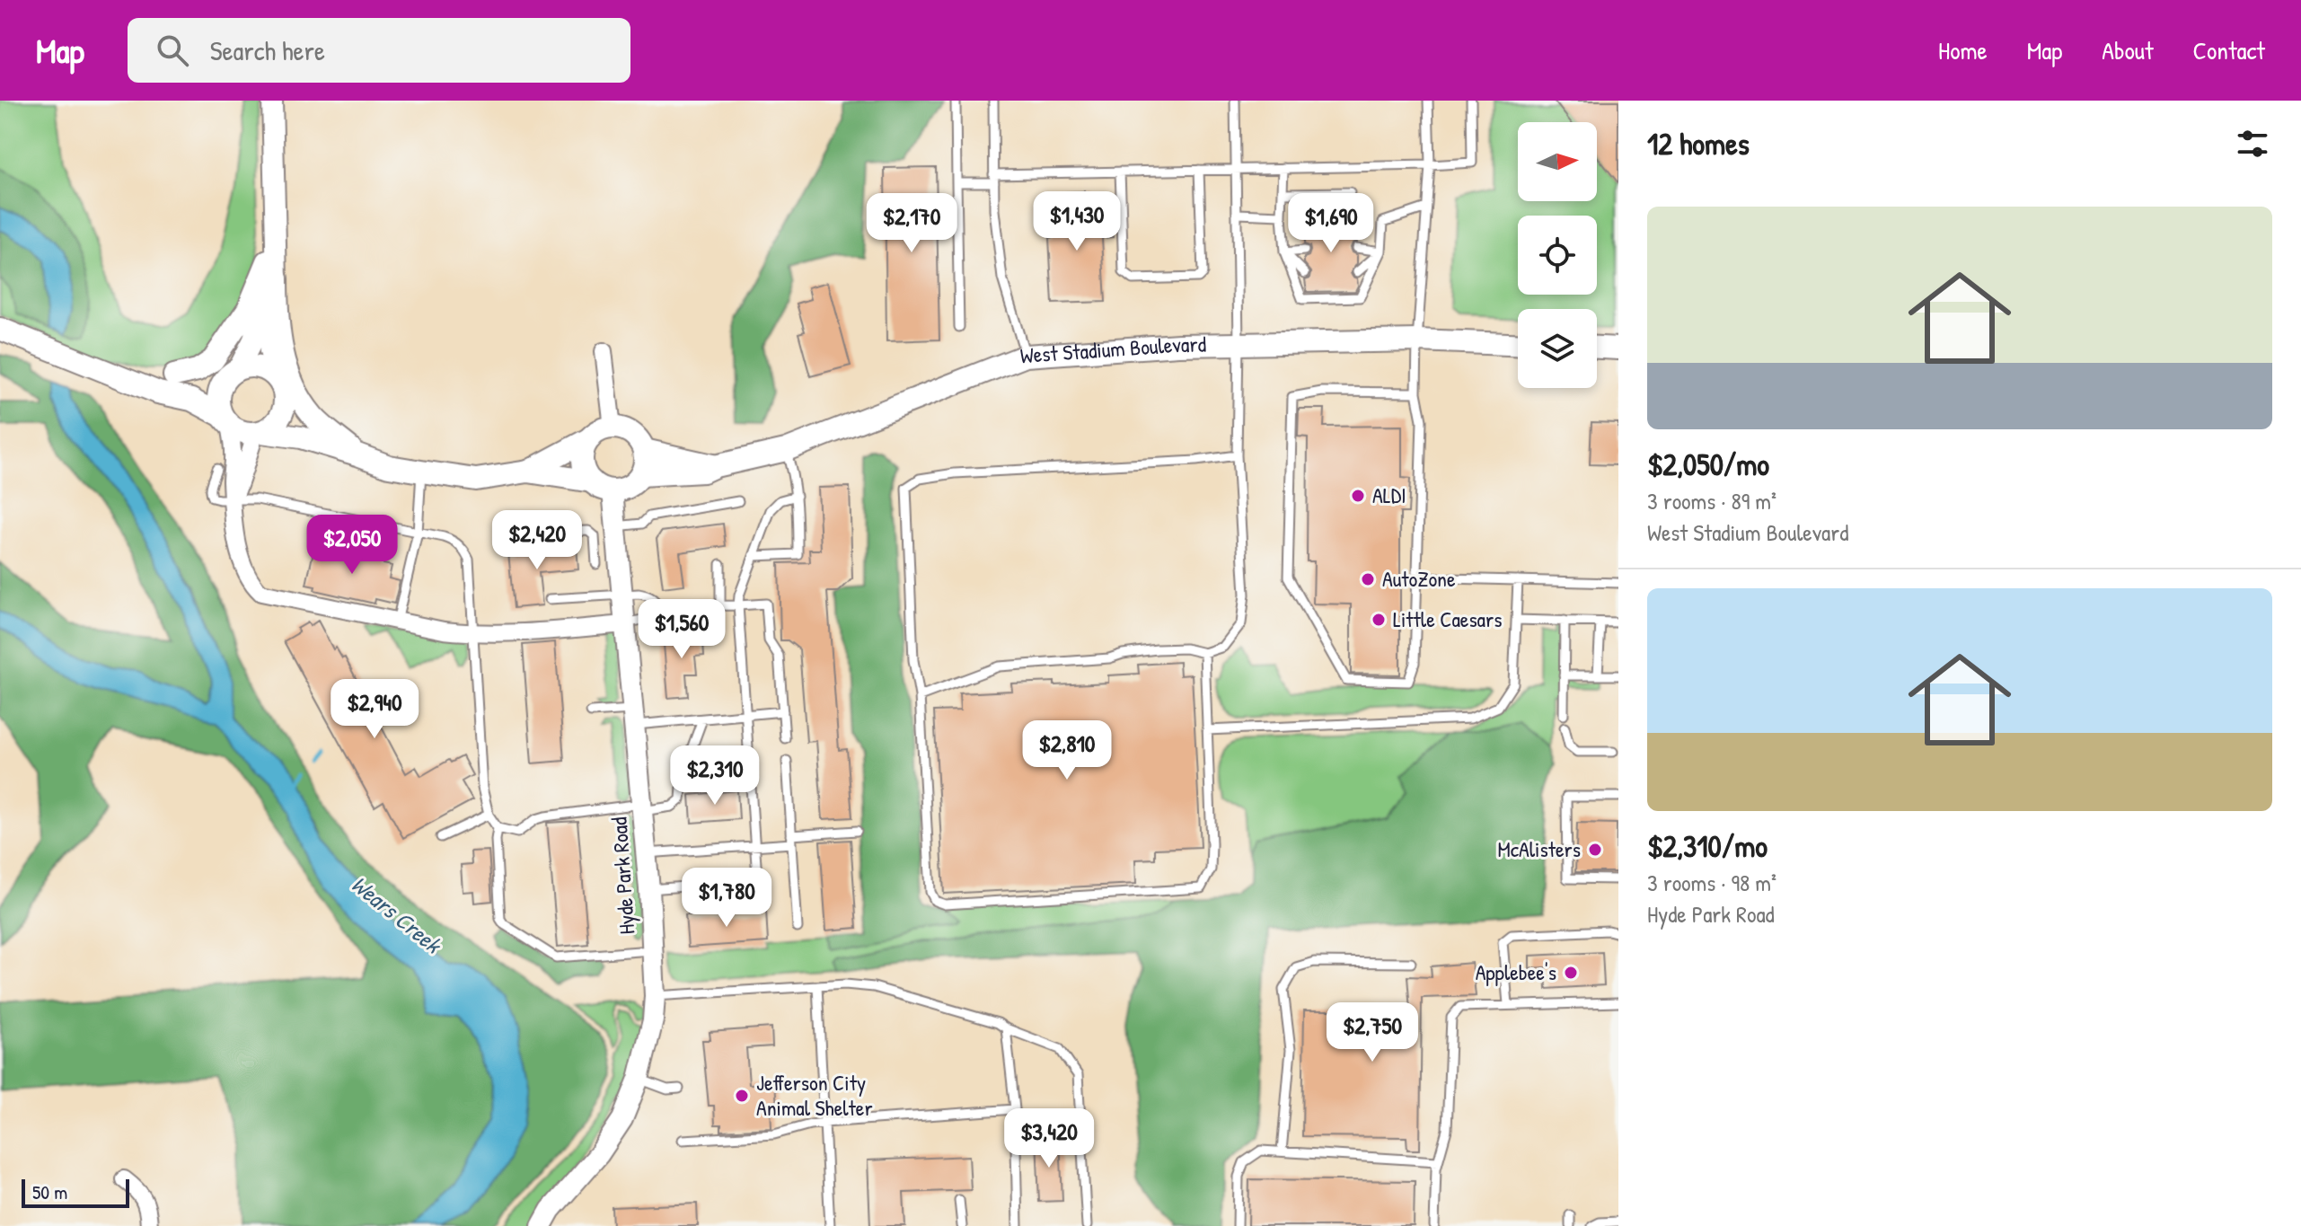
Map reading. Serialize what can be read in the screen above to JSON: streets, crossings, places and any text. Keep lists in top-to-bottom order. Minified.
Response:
{"streets":{"main road":["West Stadium Boulevard"],"street":["Hyde Park Road"]},"crossings":[["West Stadium Boulevard","Hyde Park Road"]],"water":["Wears Creek"],"places":["ALDI","AutoZone","Little Caesars","McAlisters","Applebee's","Jefferson City Animal Shelter"],"scale_bar":"50 m","north":"right","page":{"header":"Map","search":"Search here","nav":["Home","Map","About","Contact"],"heading":"12 homes","list":[{"name":"$2,050/mo","note":"3 rooms · 89 m² · West Stadium Boulevard"},{"name":"$2,310/mo","note":"3 rooms · 98 m² · Hyde Park Road"}],"price":["$1,430","$2,170","$1,690","$2,420","$2,050","$1,560","$2,940","$2,810","$2,310","$1,780","$2,750","$3,420"],"scale":"50 m"}}
